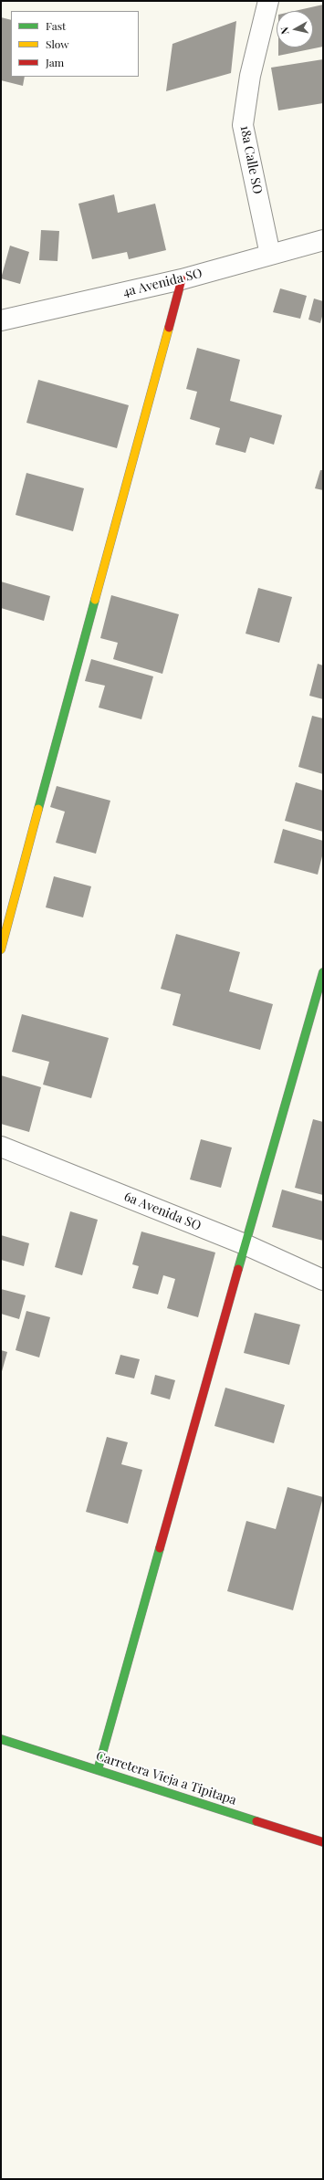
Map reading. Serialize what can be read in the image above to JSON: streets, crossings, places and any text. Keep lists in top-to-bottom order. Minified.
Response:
{"streets":{"street":["18a Calle SO","4a Avenida SO","6a Avenida SO","Carretera Vieja a Tipitapa"]},"crossings":[["18a Calle SO","4a Avenida SO"]],"legend":["Fast","Slow","Jam"],"north":"left"}
